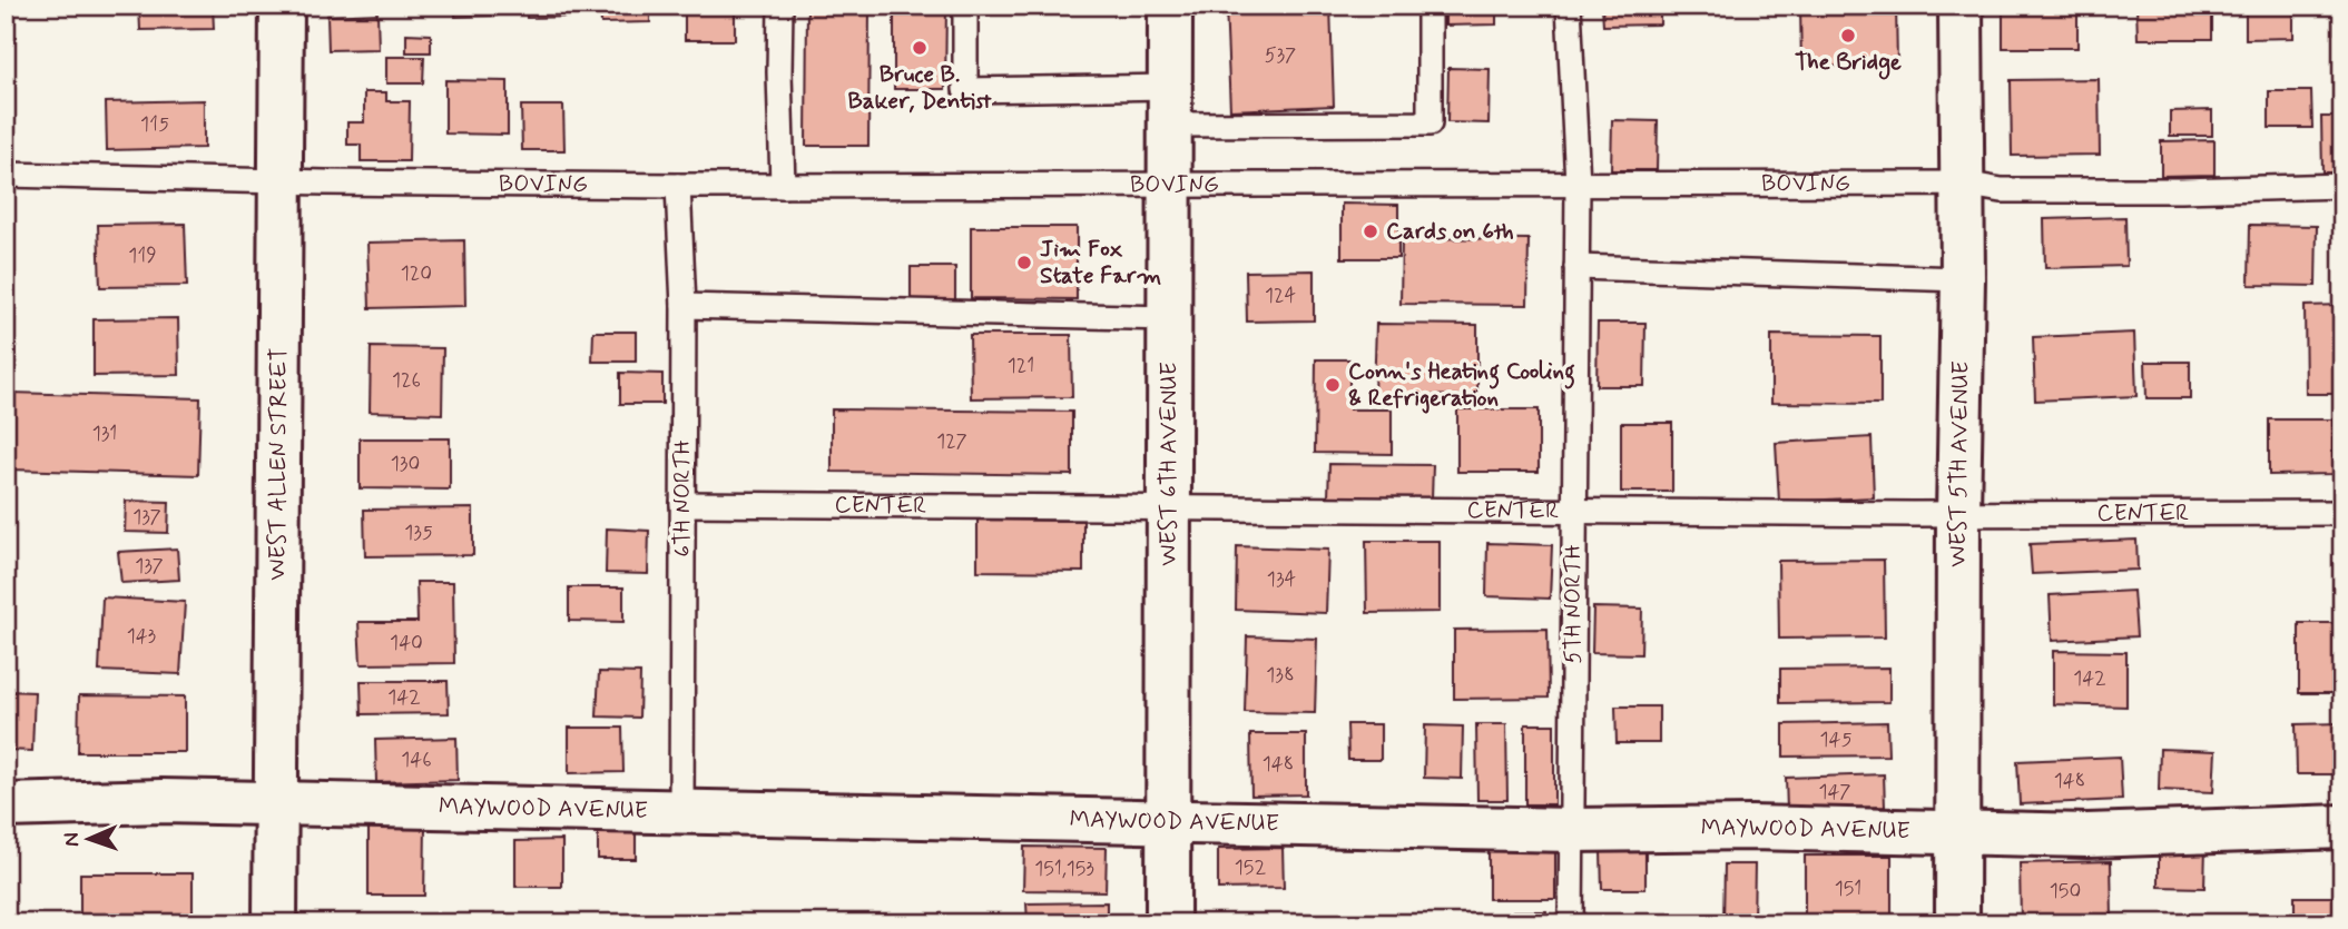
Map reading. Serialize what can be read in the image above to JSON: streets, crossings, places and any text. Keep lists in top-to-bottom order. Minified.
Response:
{"streets":{"street":["WEST ALLEN STREET","WEST 6TH AVENUE","WEST 5TH AVENUE","MAYWOOD AVENUE"],"lane":["BOVING","6TH NORTH","CENTER","5TH NORTH"]},"crossings":[["BOVING","WEST ALLEN STREET"],["BOVING","WEST 6TH AVENUE"],["BOVING","WEST 5TH AVENUE"],["BOVING","6TH NORTH"],["BOVING","5TH NORTH"],["WEST ALLEN STREET","MAYWOOD AVENUE"],["WEST 6TH AVENUE","CENTER"],["WEST 6TH AVENUE","MAYWOOD AVENUE"],["WEST 5TH AVENUE","CENTER"],["WEST 5TH AVENUE","MAYWOOD AVENUE"],["6TH NORTH","CENTER"],["6TH NORTH","MAYWOOD AVENUE"],["CENTER","5TH NORTH"],["5TH NORTH","MAYWOOD AVENUE"]],"places":["The Bridge","Bruce B. Baker, Dentist","Cards on 6th","Jim Fox State Farm","Conn's Heating Cooling & Refrigeration"],"house_numbers":["537","115","119","120","124","121","126","131","127","130","137","135","137","134","143","140","138","142","142","145","146","148","148","147","152","151,153","151","150"],"north":"left"}
